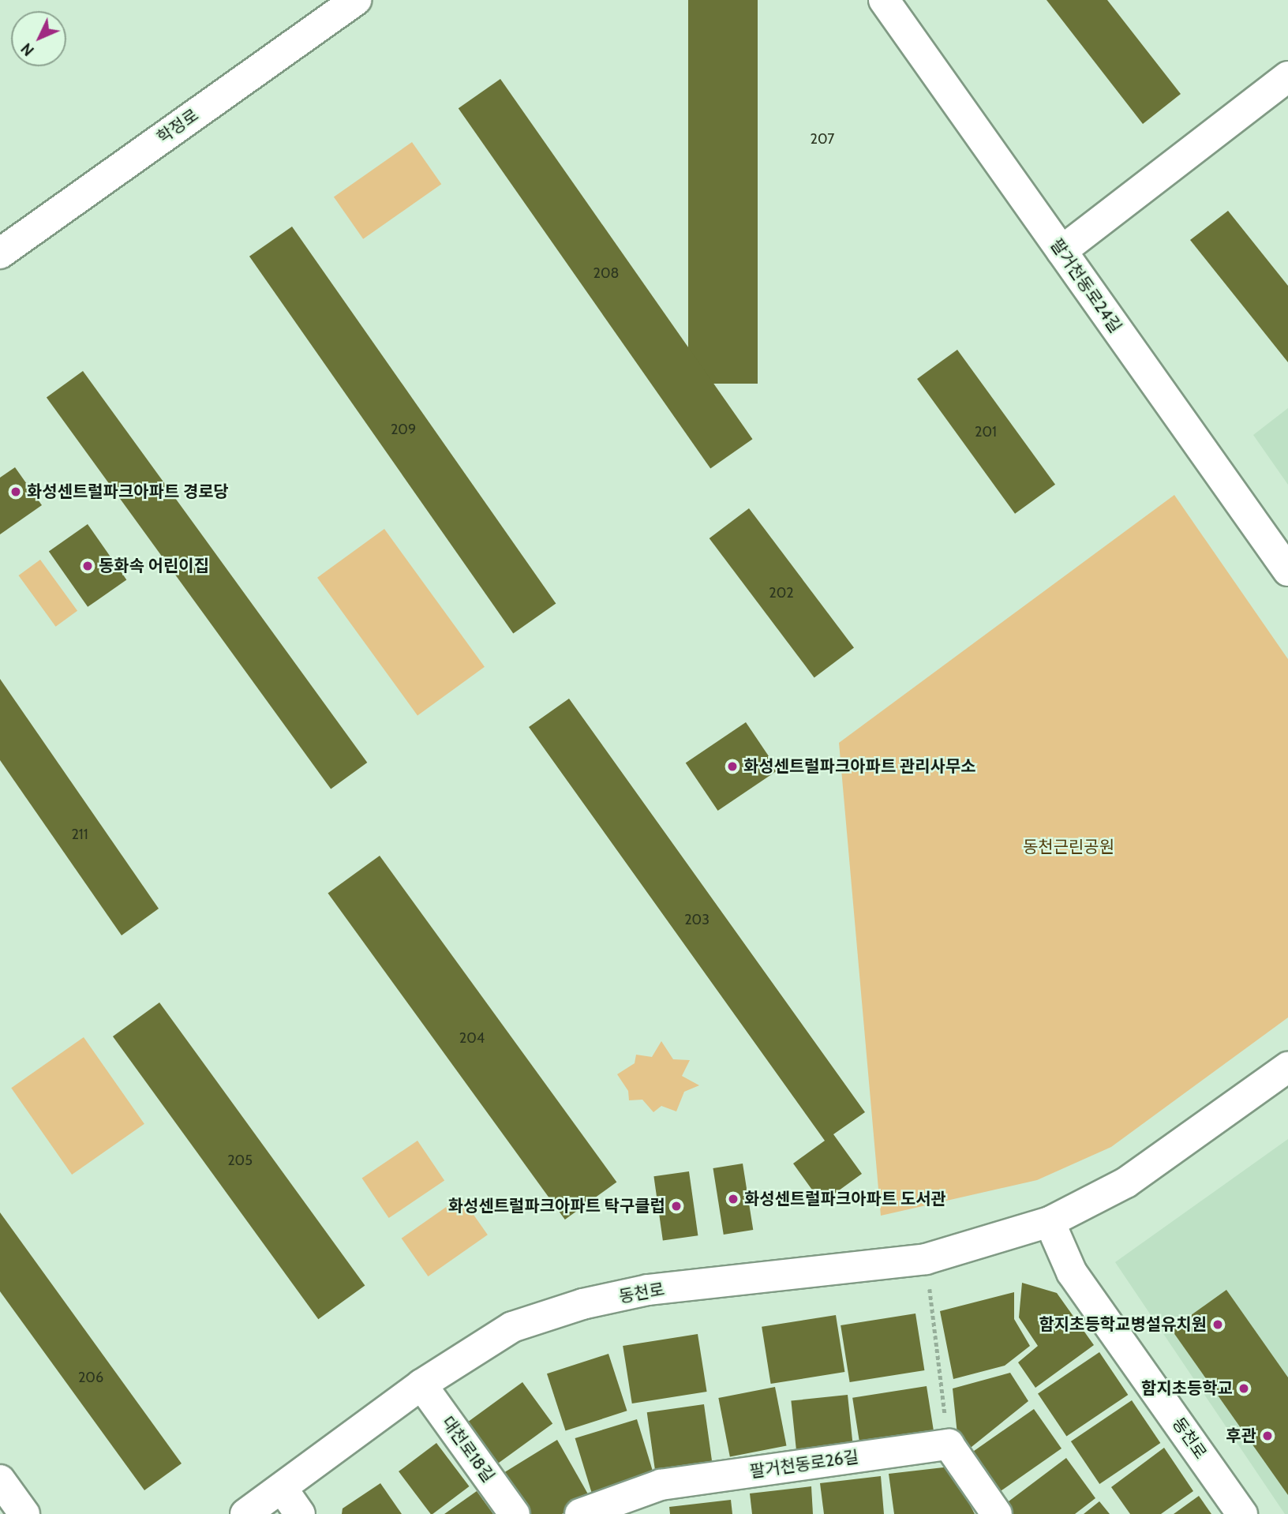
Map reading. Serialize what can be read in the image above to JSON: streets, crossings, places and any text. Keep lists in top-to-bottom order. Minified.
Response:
{"streets":{"street":["학정로","팔거천동로24길","동천로","대천로18길","팔거천동로26길"]},"crossings":[["동천로","대천로18길"]],"parks":["동천근린공원"],"places":["화성센트럴파크아파트 경로당","동화속 어린이집","화성센트럴파크아파트 관리사무소","화성센트럴파크아파트 도서관","화성센트럴파크아파트 탁구클럽","함지초등학교병설유치원","함지초등학교","후관"],"house_numbers":["207","208","209","201","202","211","203","204","205","206"],"north":"bottom left"}
